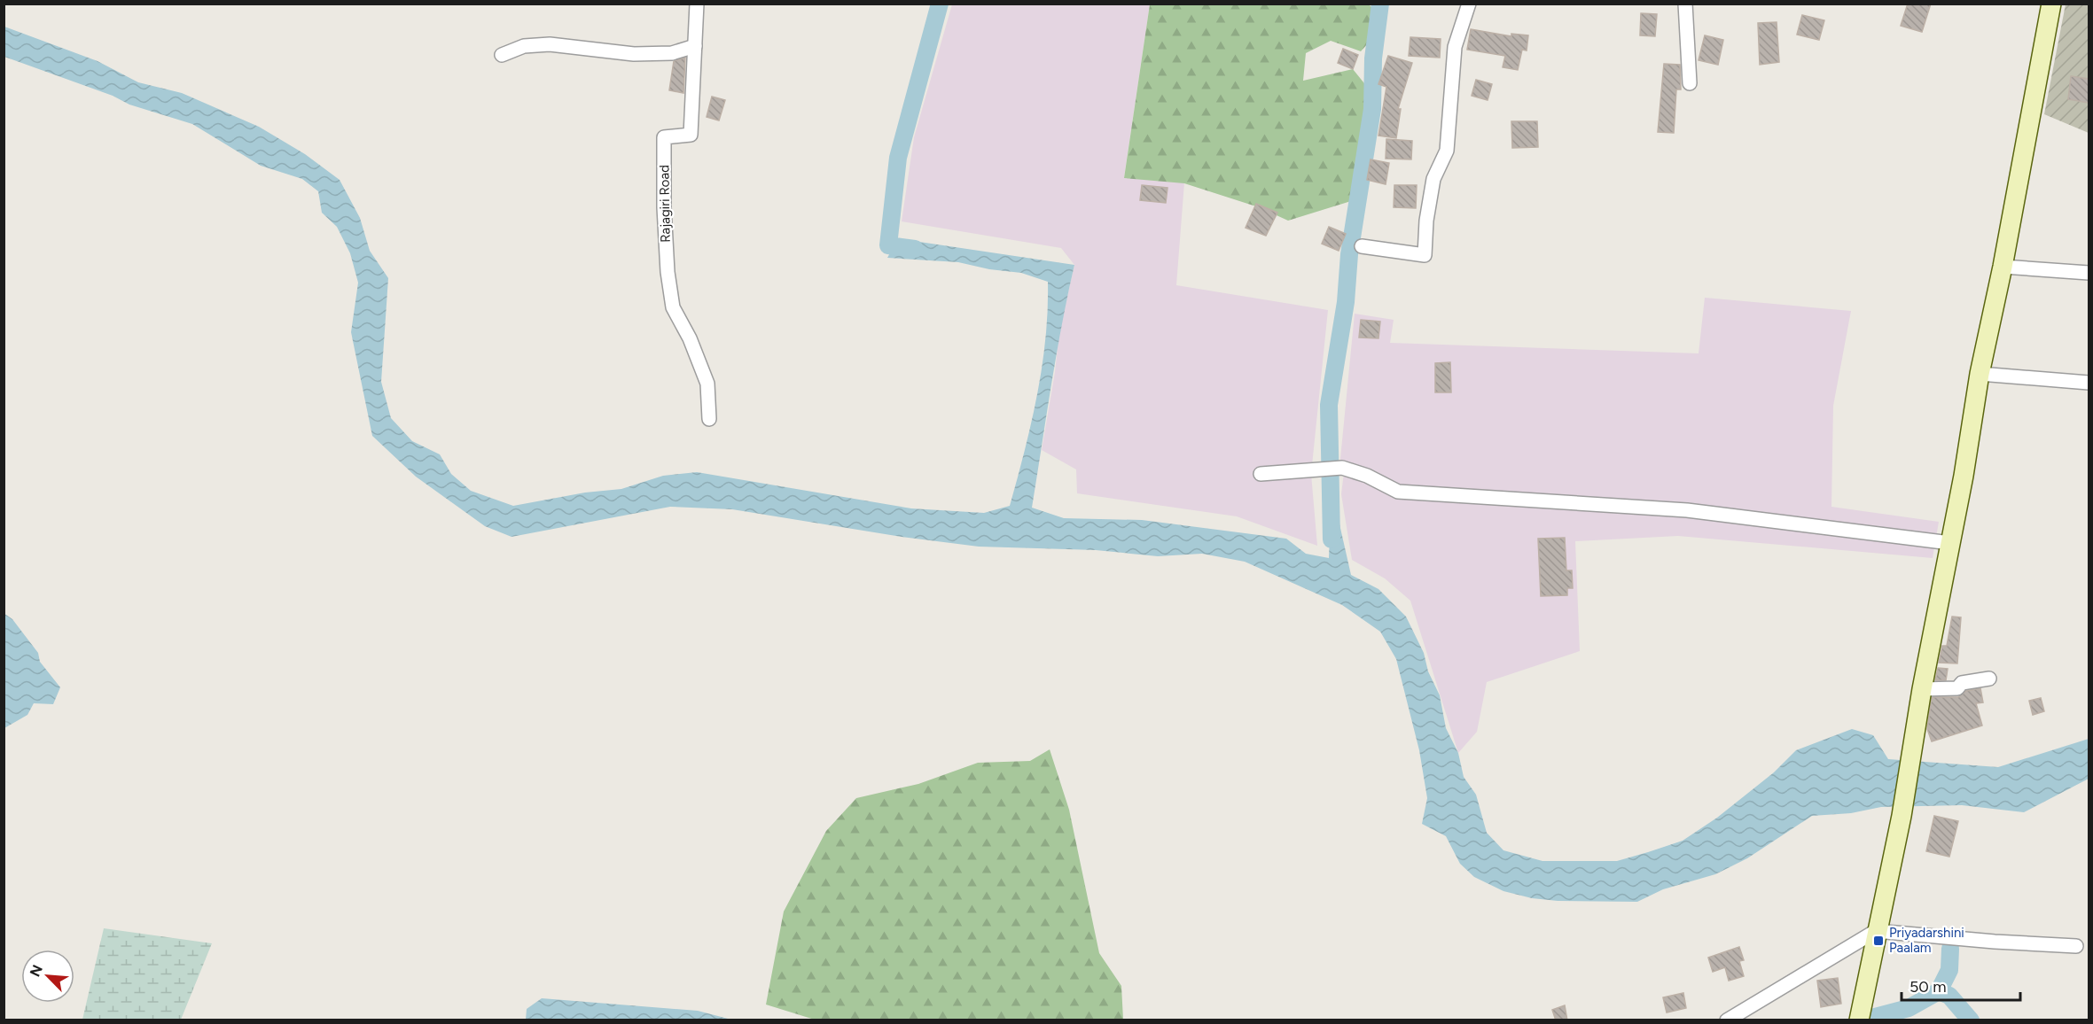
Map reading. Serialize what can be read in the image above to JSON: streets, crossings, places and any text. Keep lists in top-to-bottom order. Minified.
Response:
{"streets":{"street":["Rajagiri Road"]},"places":{"transit":["Priyadarshini Paalam"]},"scale_bar":"50 m","north":"top left"}
